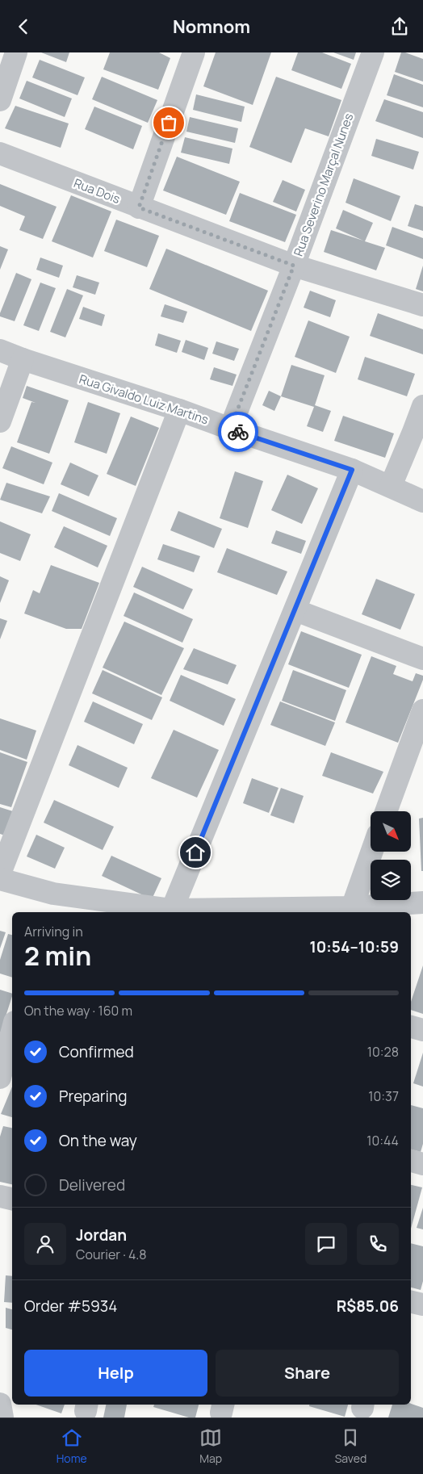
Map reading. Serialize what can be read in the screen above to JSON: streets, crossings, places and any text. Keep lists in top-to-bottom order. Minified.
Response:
{"streets":{"street":["Rua Severino Marçal Nunes","Rua Dois","Rua Givaldo Luiz Martins"]},"crossings":[["Rua Severino Marçal Nunes","Rua Dois"],["Rua Severino Marçal Nunes","Rua Givaldo Luiz Martins"]],"north":"bottom right","page":{"header":"Nomnom","heading":["2 min","Arriving in","10:54–10:59"],"panel":["Jordan","Courier · 4.8","Order #5934","R$85.06"],"bar":"On the way · 160 m","list":[["Confirmed","10:28"],["Preparing","10:37"],["On the way","10:44"],"Delivered"],"buttons":["Help","Share"],"tabs":["Home","Map","Saved"]}}
